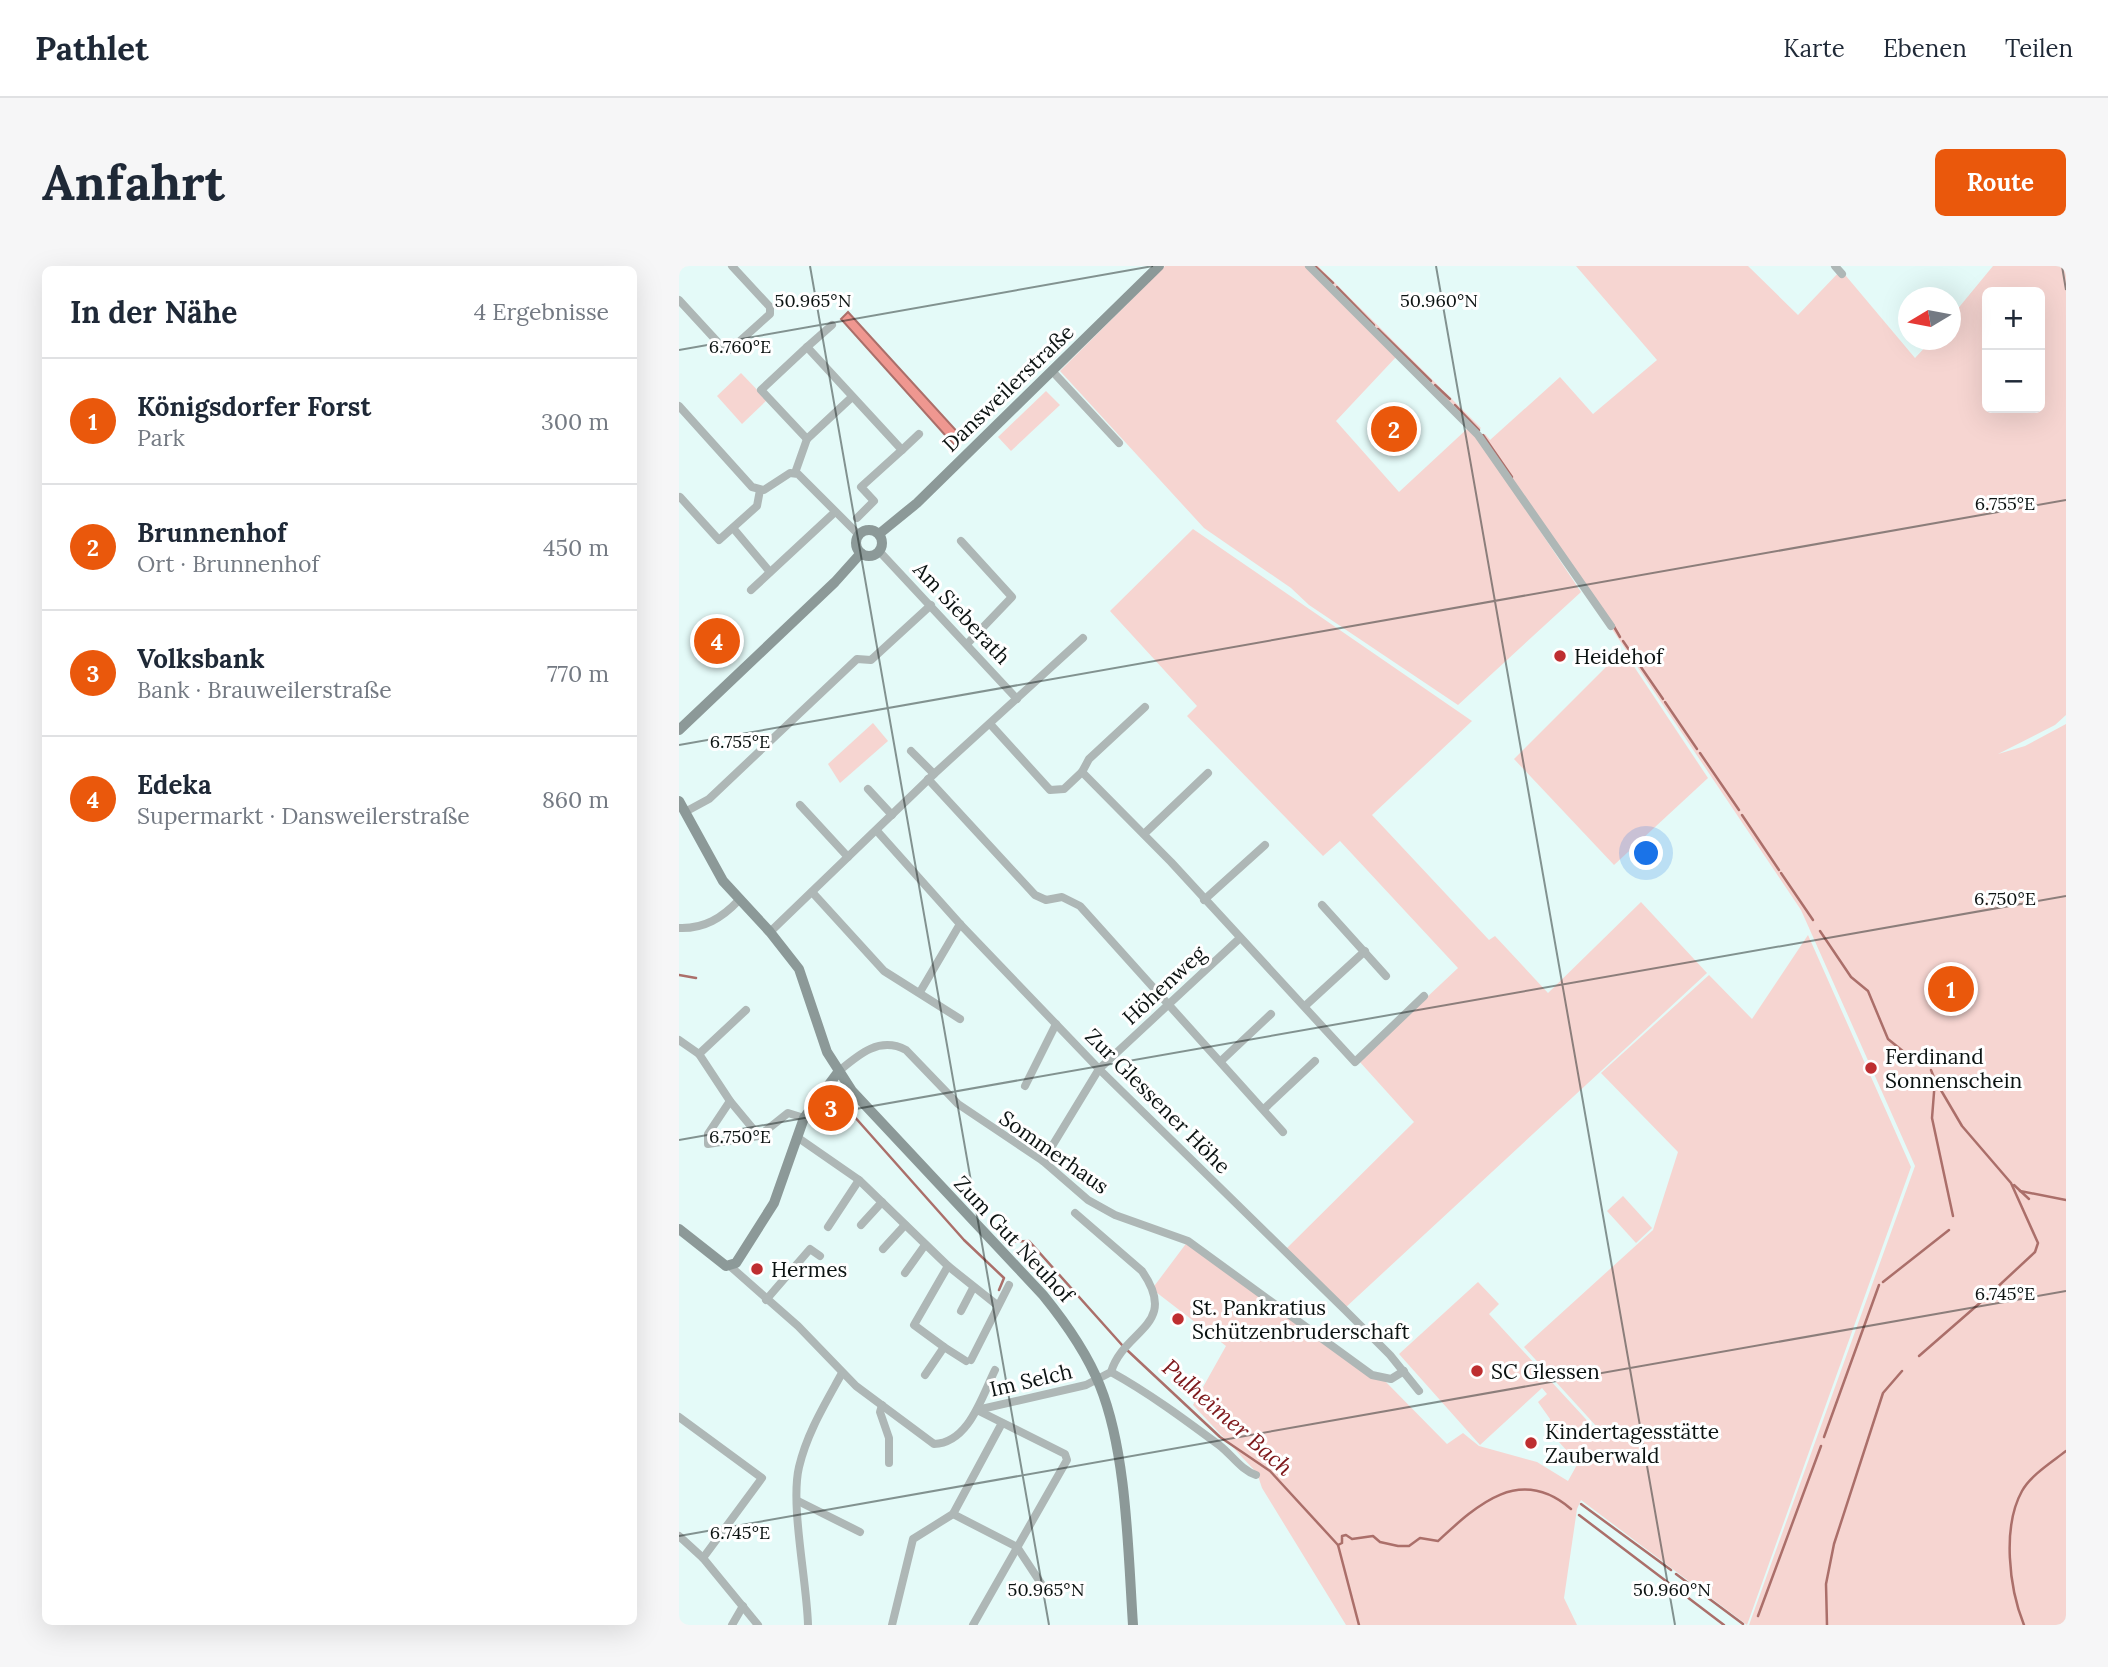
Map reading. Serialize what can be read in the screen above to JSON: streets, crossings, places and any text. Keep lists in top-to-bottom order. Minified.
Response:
{"streets":{"main road":["Dansweilerstraße","Zum Gut Neuhof"],"street":["Am Sieberath","Höhenweg","Zur Glessener Höhe","Sommerhaus","Im Selch"]},"crossings":[["Dansweilerstraße","Am Sieberath"],["Höhenweg","Zur Glessener Höhe"],["Höhenweg","Sommerhaus"],["Zur Glessener Höhe","Sommerhaus"],["Sommerhaus","Zum Gut Neuhof"],["Zum Gut Neuhof","Im Selch"]],"water":["Pulheimer Bach"],"places":["Heidehof","Ferdinand Sonnenschein","Hermes","St. Pankratius Schützenbruderschaft","SC Glessen","Kindertagesstätte Zauberwald"],"north":"left","page":{"header":"Pathlet","nav":["Karte","Ebenen","Teilen"],"buttons":"Route","title":"Anfahrt","heading":["In der Nähe","4 Ergebnisse"],"map_buttons":["+","−"],"list":[{"mark":"1","name":"Königsdorfer Forst","note":"Park","value":"300 m"},{"mark":"2","name":"Brunnenhof","note":"Ort · Brunnenhof","value":"450 m"},{"mark":"3","name":"Volksbank","note":"Bank · Brauweilerstraße","value":"770 m"},{"mark":"4","name":"Edeka","note":"Supermarkt · Dansweilerstraße","value":"860 m"}],"pins":["2","4","1","3"]},"coordinates":["50.965°N","50.960°N","6.760°E","6.755°E","6.750°E","6.745°E"]}
